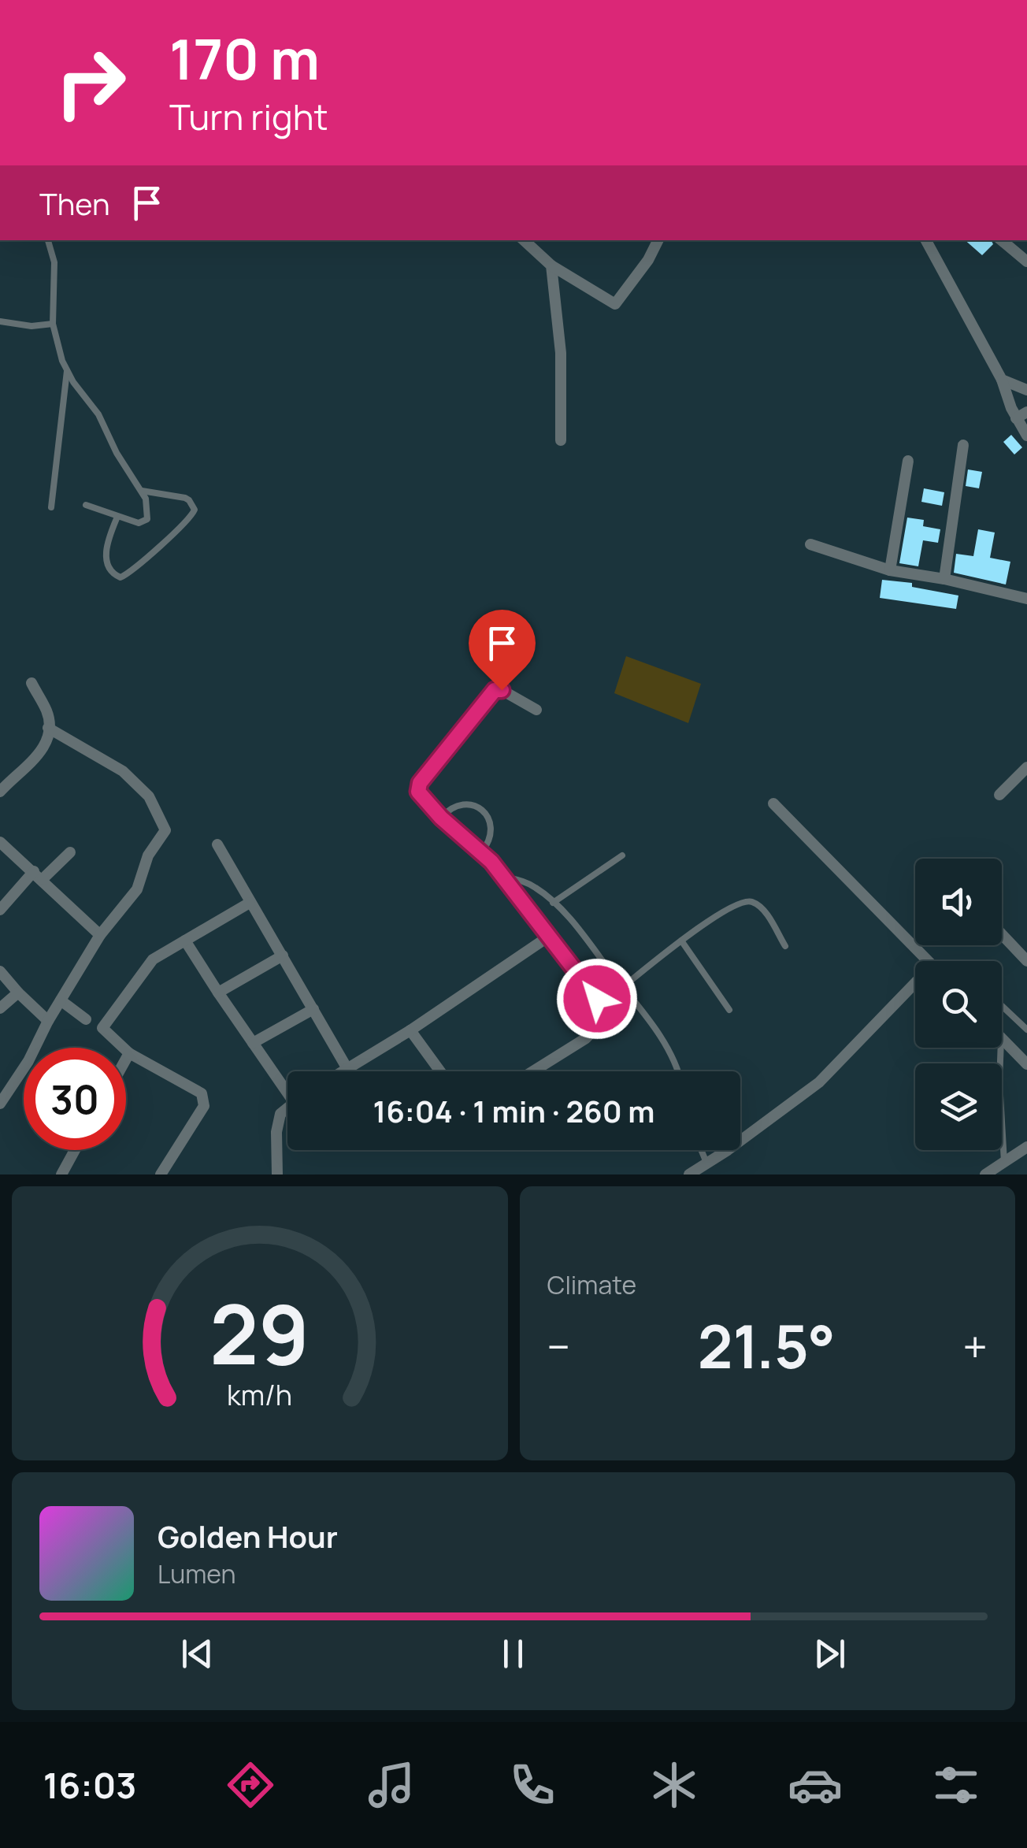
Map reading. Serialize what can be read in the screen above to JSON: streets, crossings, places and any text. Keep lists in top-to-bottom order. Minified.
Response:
{"page":{"turn":["170 m","Turn right"],"then":"Then","limit":"30","trip":"16:04 · 1 min · 260 m","tile":"Climate","heat":["−","21.5°","+"],"song":["Golden Hour","Lumen"],"tabs":"16:03","gauge":["29","km/h"]}}
